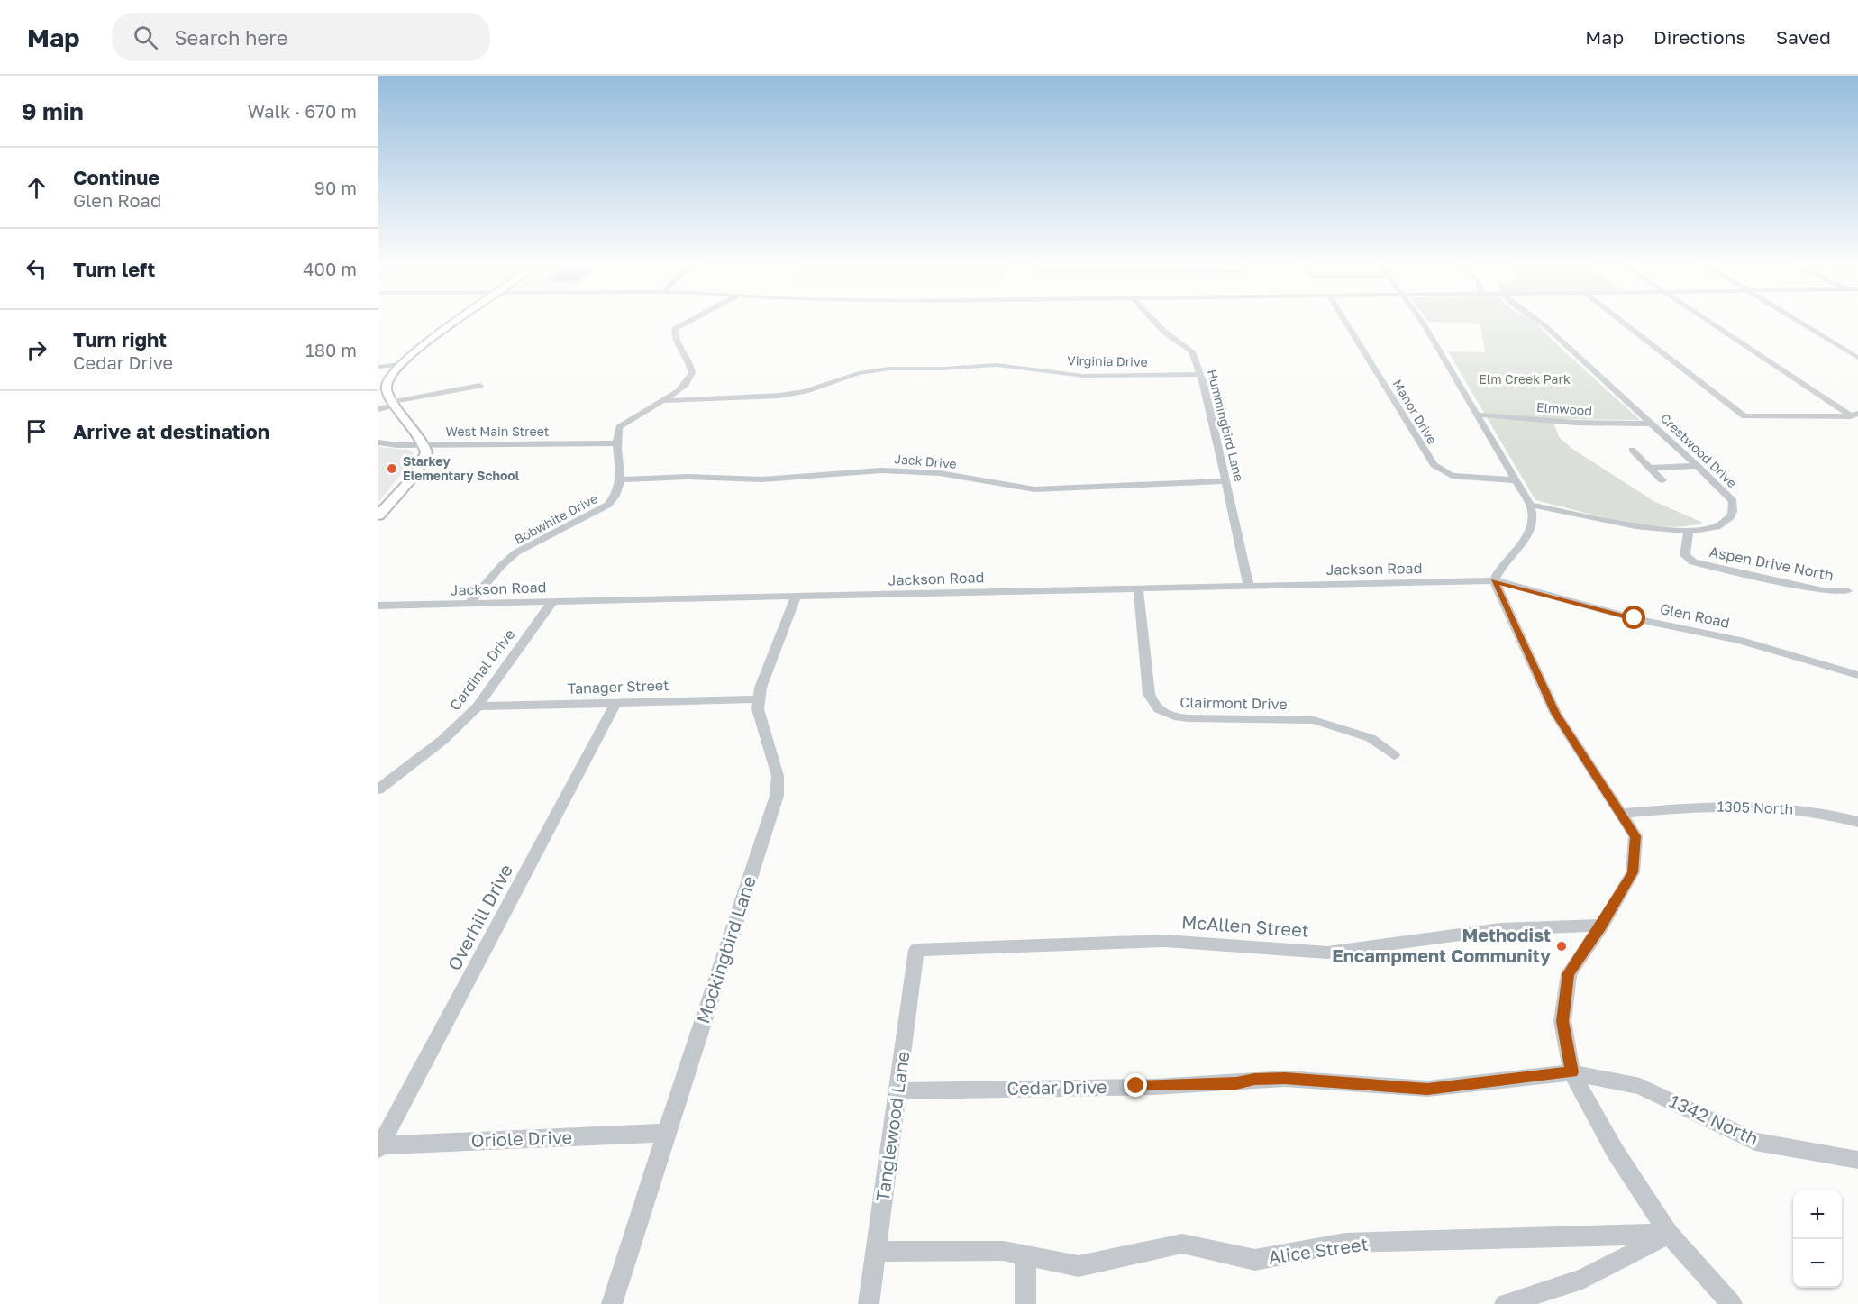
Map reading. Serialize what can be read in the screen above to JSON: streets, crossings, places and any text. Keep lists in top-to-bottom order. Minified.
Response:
{"streets":{"street":["Virginia Drive","Elmwood","Manor Drive","Hummingbird Lane","West Main Street","Crestwood Drive","Jack Drive","Bobwhite Drive","Aspen Drive North","Jackson Road","Glen Road","Cardinal Drive","Tanager Street","Clairmont Drive","1305 North","Overhill Drive","McAllen Street","Mockingbird Lane","Cedar Drive","1342 North","Tanglewood Lane","Oriole Drive","Alice Street"]},"crossings":[["Virginia Drive","Hummingbird Lane"],["Elmwood","Crestwood Drive"],["Hummingbird Lane","Jack Drive"],["Hummingbird Lane","Jackson Road"],["Crestwood Drive","Aspen Drive North"],["Jack Drive","Bobwhite Drive"],["Bobwhite Drive","Jackson Road"],["Jackson Road","Glen Road"],["Jackson Road","Cardinal Drive"],["Jackson Road","Clairmont Drive"],["Jackson Road","Mockingbird Lane"],["Cardinal Drive","Tanager Street"],["Tanager Street","Overhill Drive"],["Tanager Street","Mockingbird Lane"],["Overhill Drive","Oriole Drive"],["McAllen Street","Tanglewood Lane"],["Mockingbird Lane","Oriole Drive"],["Cedar Drive","1342 North"],["Cedar Drive","Tanglewood Lane"],["Tanglewood Lane","Alice Street"]],"parks":["Elm Creek Park"],"places":["Starkey Elementary School","Methodist Encampment Community"],"page":{"header":"Map","search":"Search here","nav":["Map","Directions","Saved"],"heading":["9 min","Walk · 670 m"],"list":[["Continue","Glen Road","90 m"],["Turn left","400 m"],["Turn right","Cedar Drive","180 m"],"Arrive at destination"],"map_buttons":["+","−"]}}
